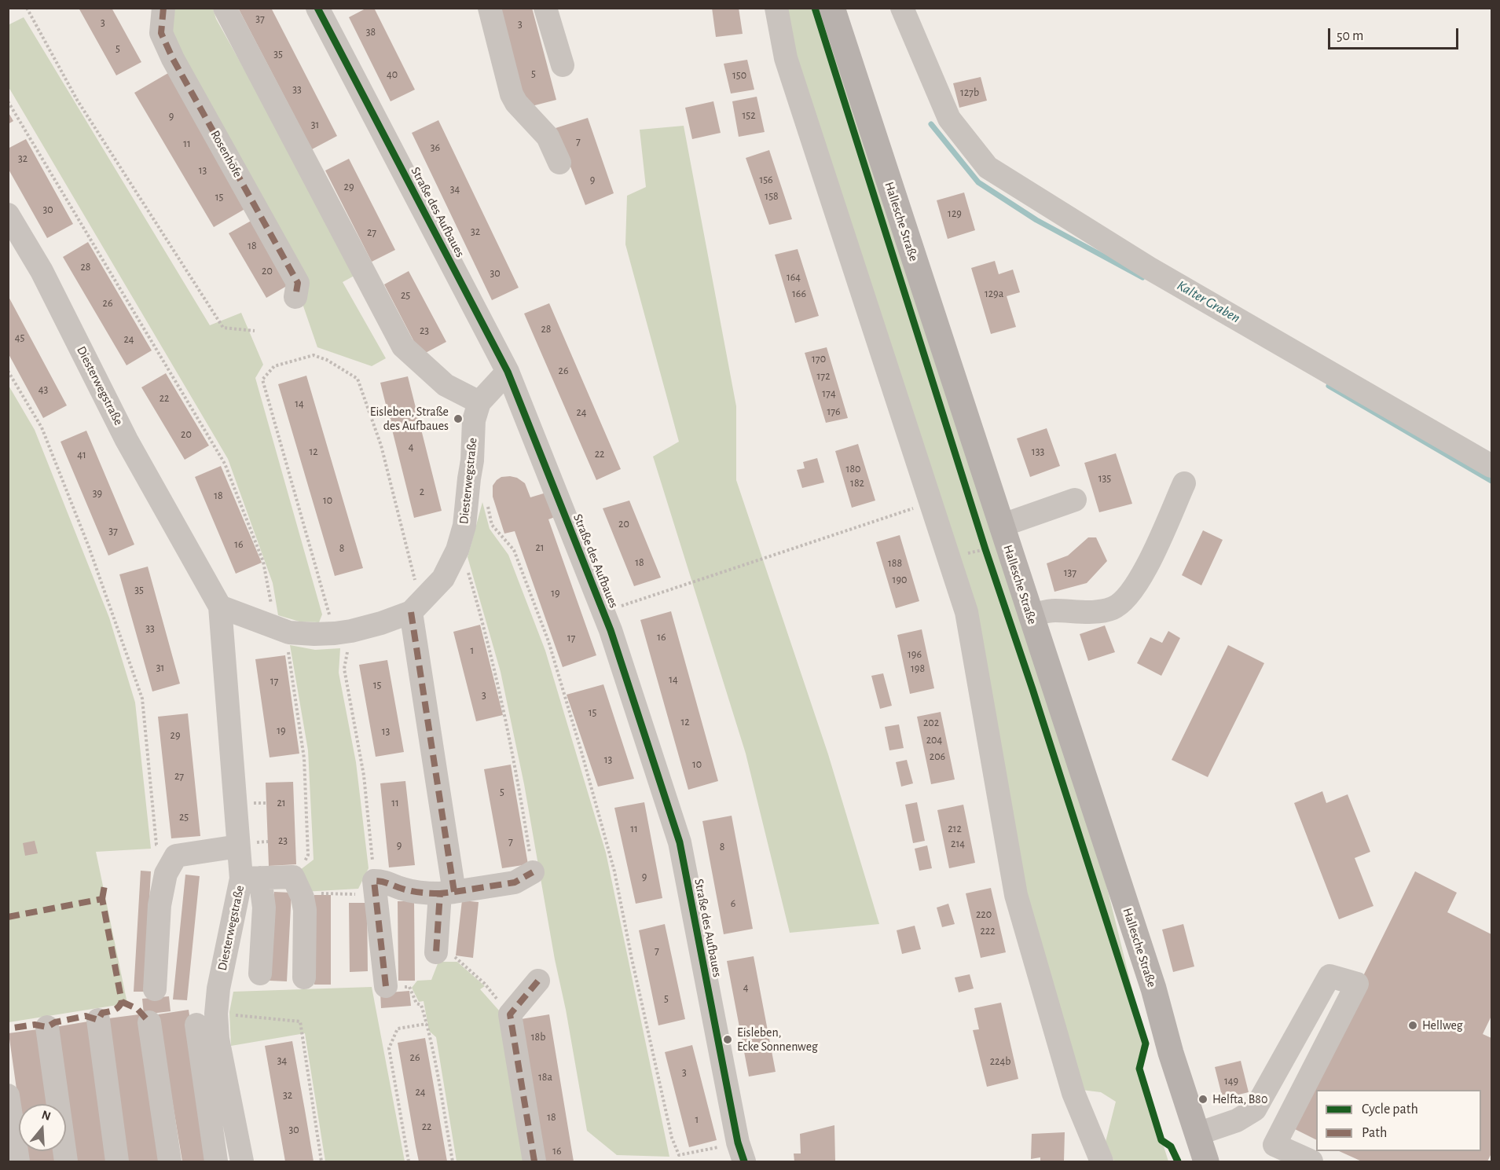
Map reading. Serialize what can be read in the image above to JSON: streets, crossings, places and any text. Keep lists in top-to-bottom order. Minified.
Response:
{"streets":{"main road":["Hallesche Straße"],"street":["Rosenhöfe","Straße des Aufbaues","Diesterwegstraße"]},"crossings":[["Straße des Aufbaues","Diesterwegstraße"]],"water":["Kalter Graben"],"places":["Eisleben, Straße des Aufbaues","Hellweg","Eisleben, Ecke Sonnenweg","Helfta, B80"],"house_numbers":["37","3","3","38","5","35","5","40","150","33","127b","152","9","31","7","11","36","32","13","9","156","29","34","158","15","30","129","32","27","18","28","20","30","164","166","129a","25","26","28","23","45","24","170","26","172","43","174","22","14","176","24","20","4","12","133","22","41","180","135","182","2","39","18","10","20","37","16","21","8","18","188","137","190","35","19","33","16","17","1","196","31","198","14","17","15","3","15","12","202","19","13","29","204","206","13","10","27","5","21","11","25","11","212","23","7","214","9","8","9","6","220","222","7","4","5","18b","26","34","224b","3","18a","149","24","32","18","1","22","30","16"],"legend":["Cycle path","Path"],"scale_bar":"50 m","north":"top"}
